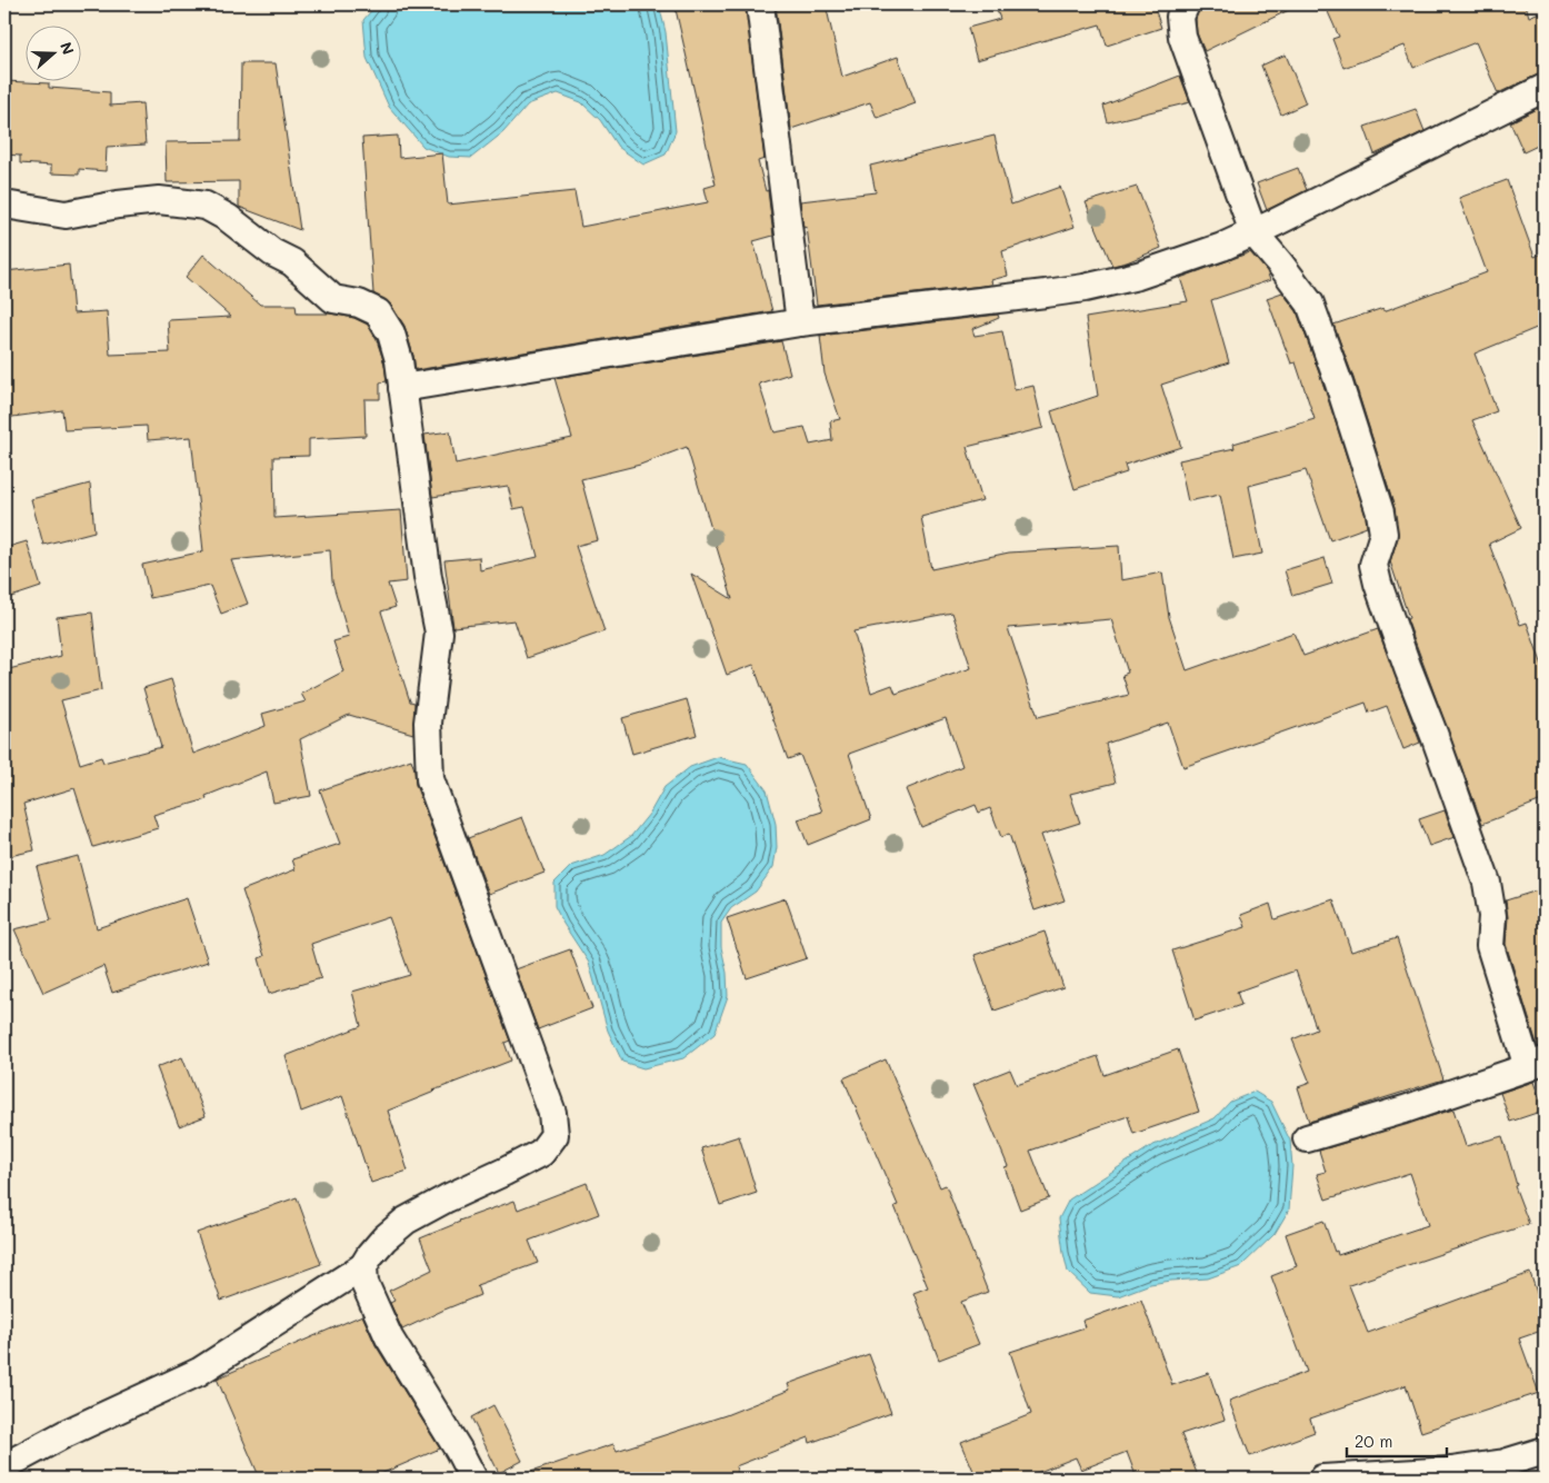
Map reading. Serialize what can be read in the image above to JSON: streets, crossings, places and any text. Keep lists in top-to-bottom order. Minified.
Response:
{"scale_bar":"20 m","north":"right"}
